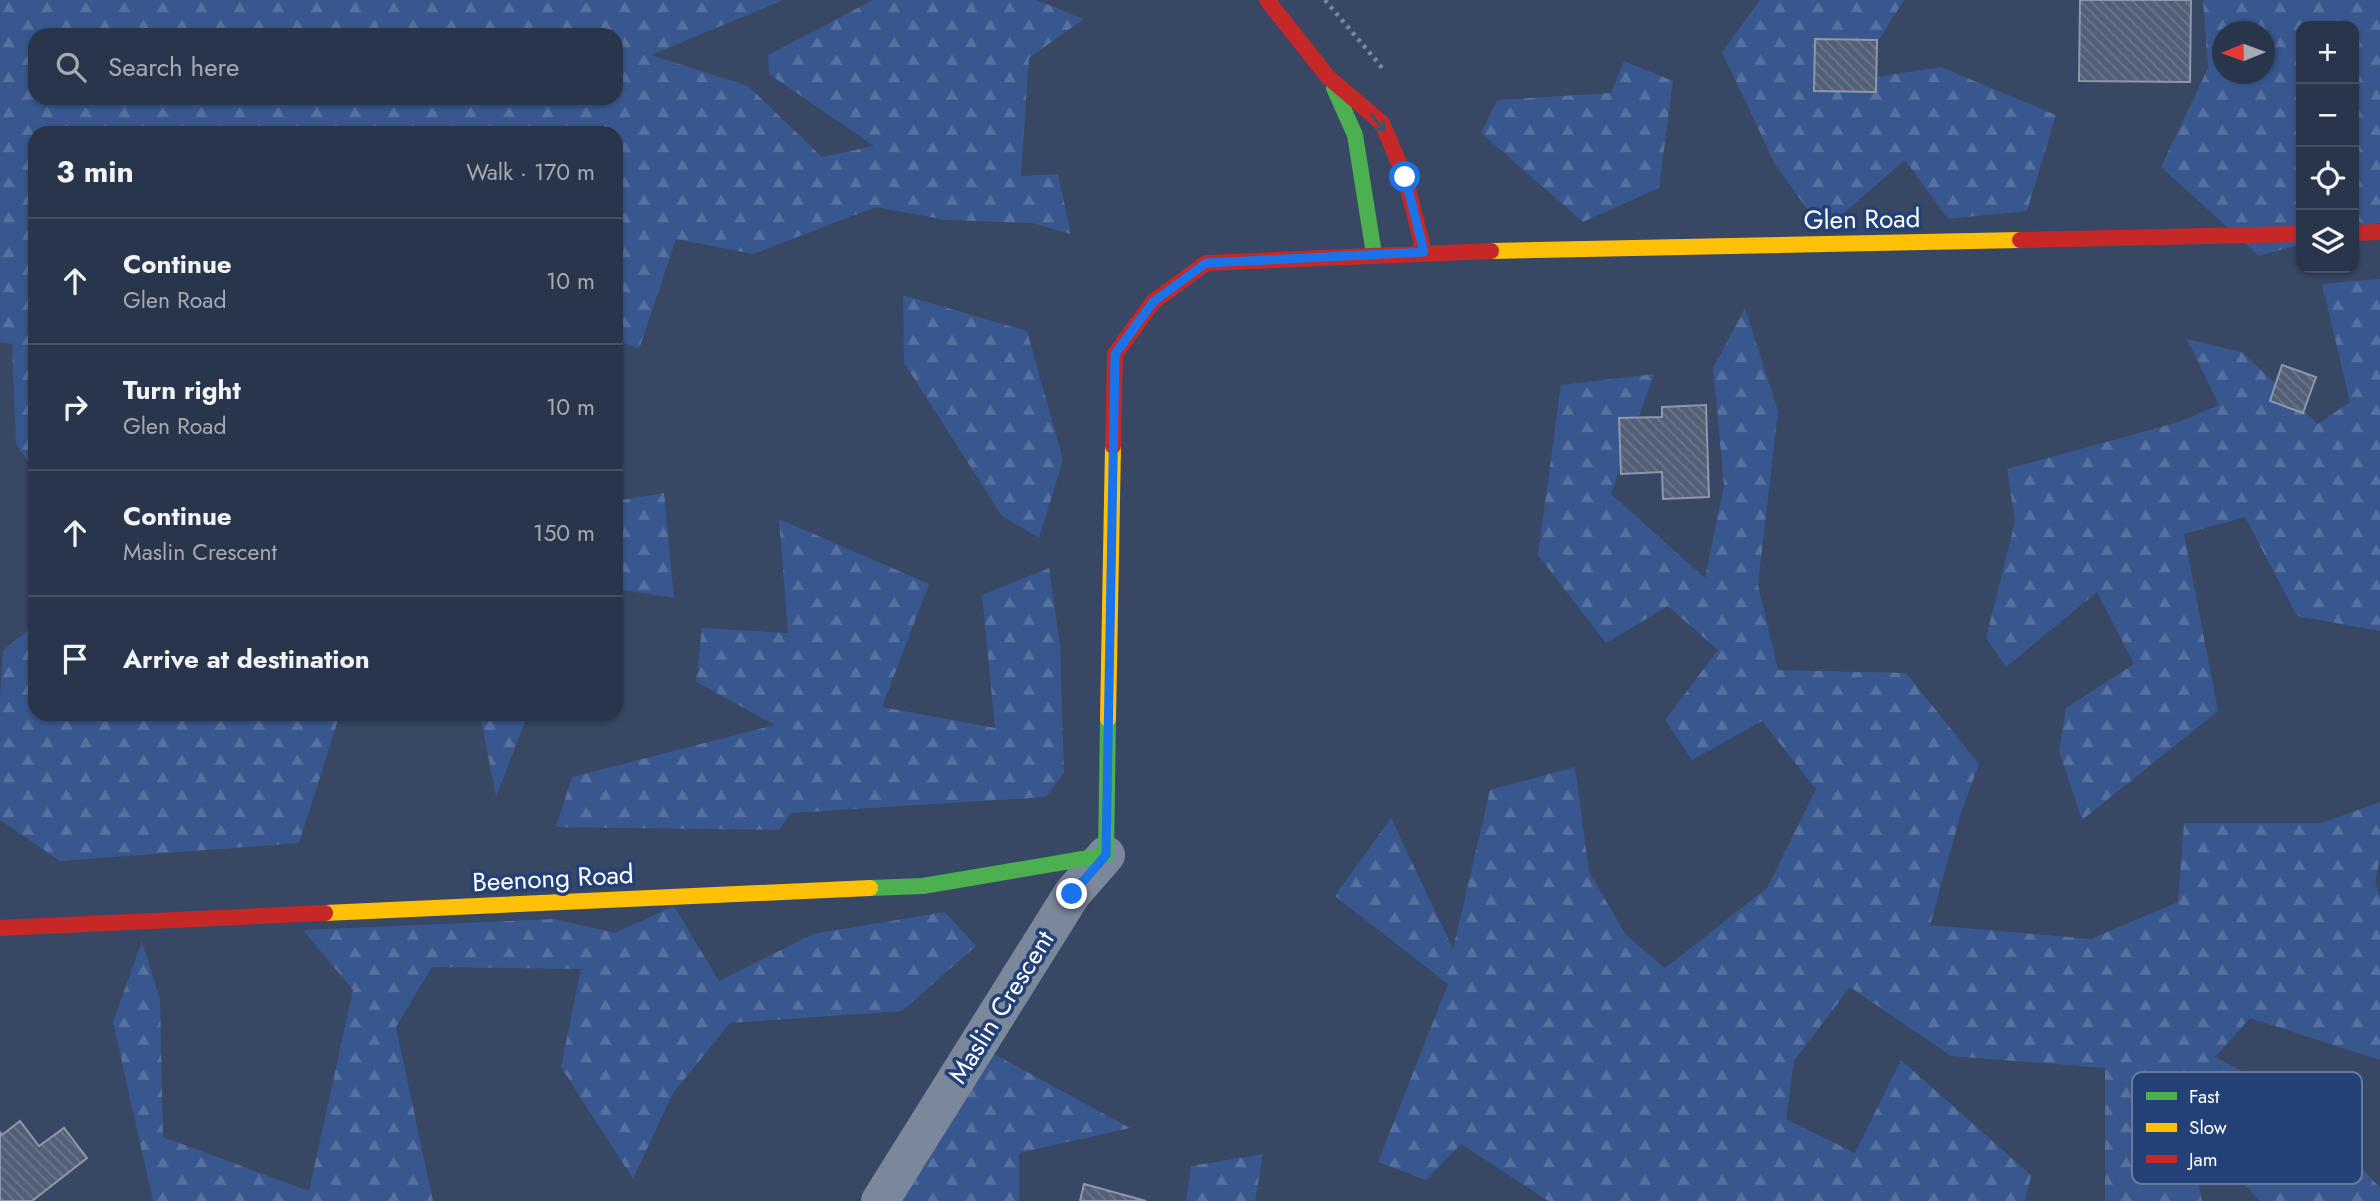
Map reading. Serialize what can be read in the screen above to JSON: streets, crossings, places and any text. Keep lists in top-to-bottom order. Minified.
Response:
{"streets":{"street":["Glen Road","Beenong Road","Maslin Crescent"]},"crossings":[["Beenong Road","Maslin Crescent"]],"legend":["Fast","Slow","Jam"],"north":"left","page":{"map_buttons":["+","−"],"search":"Search here","heading":["3 min","Walk · 170 m"],"list":[["Continue","Glen Road","10 m"],["Turn right","Glen Road","10 m"],["Continue","Maslin Crescent","150 m"],"Arrive at destination"]}}
